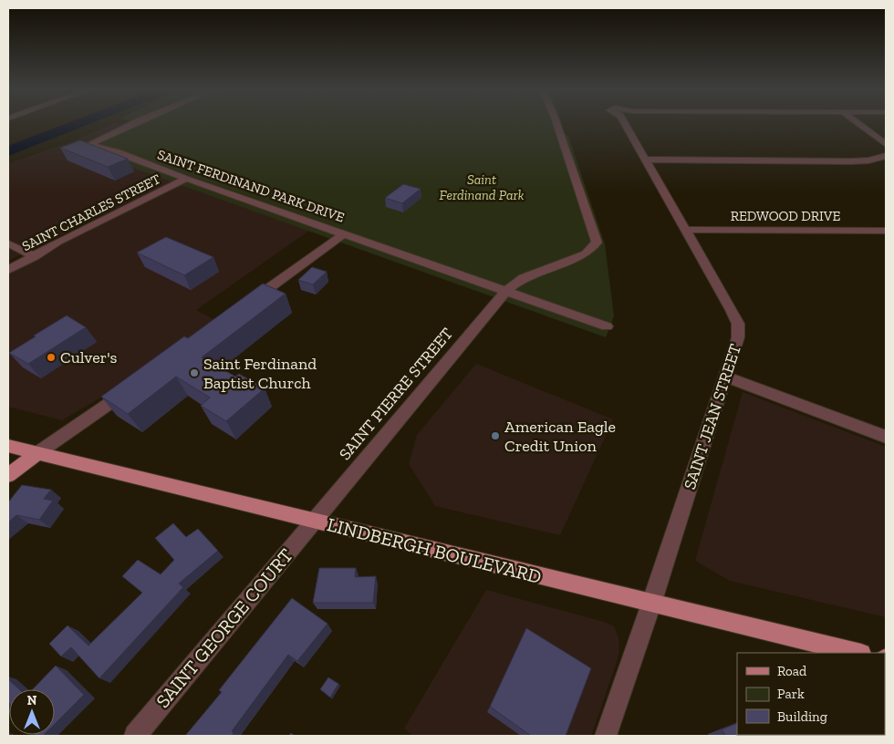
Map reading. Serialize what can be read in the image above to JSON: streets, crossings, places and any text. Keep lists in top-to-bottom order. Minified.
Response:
{"streets":{"main road":["LINDBERGH BOULEVARD"],"street":["SAINT FERDINAND PARK DRIVE","SAINT CHARLES STREET","REDWOOD DRIVE","SAINT PIERRE STREET","SAINT JEAN STREET","SAINT GEORGE COURT"]},"crossings":[["SAINT FERDINAND PARK DRIVE","SAINT CHARLES STREET"],["SAINT FERDINAND PARK DRIVE","SAINT PIERRE STREET"],["REDWOOD DRIVE","SAINT JEAN STREET"],["SAINT PIERRE STREET","LINDBERGH BOULEVARD"],["SAINT PIERRE STREET","SAINT GEORGE COURT"],["SAINT JEAN STREET","LINDBERGH BOULEVARD"],["LINDBERGH BOULEVARD","SAINT GEORGE COURT"]],"parks":["Saint Ferdinand Park"],"places":["Culver's","Saint Ferdinand Baptist Church","American Eagle Credit Union"],"legend":["Road","Park","Building"],"north":"top"}
